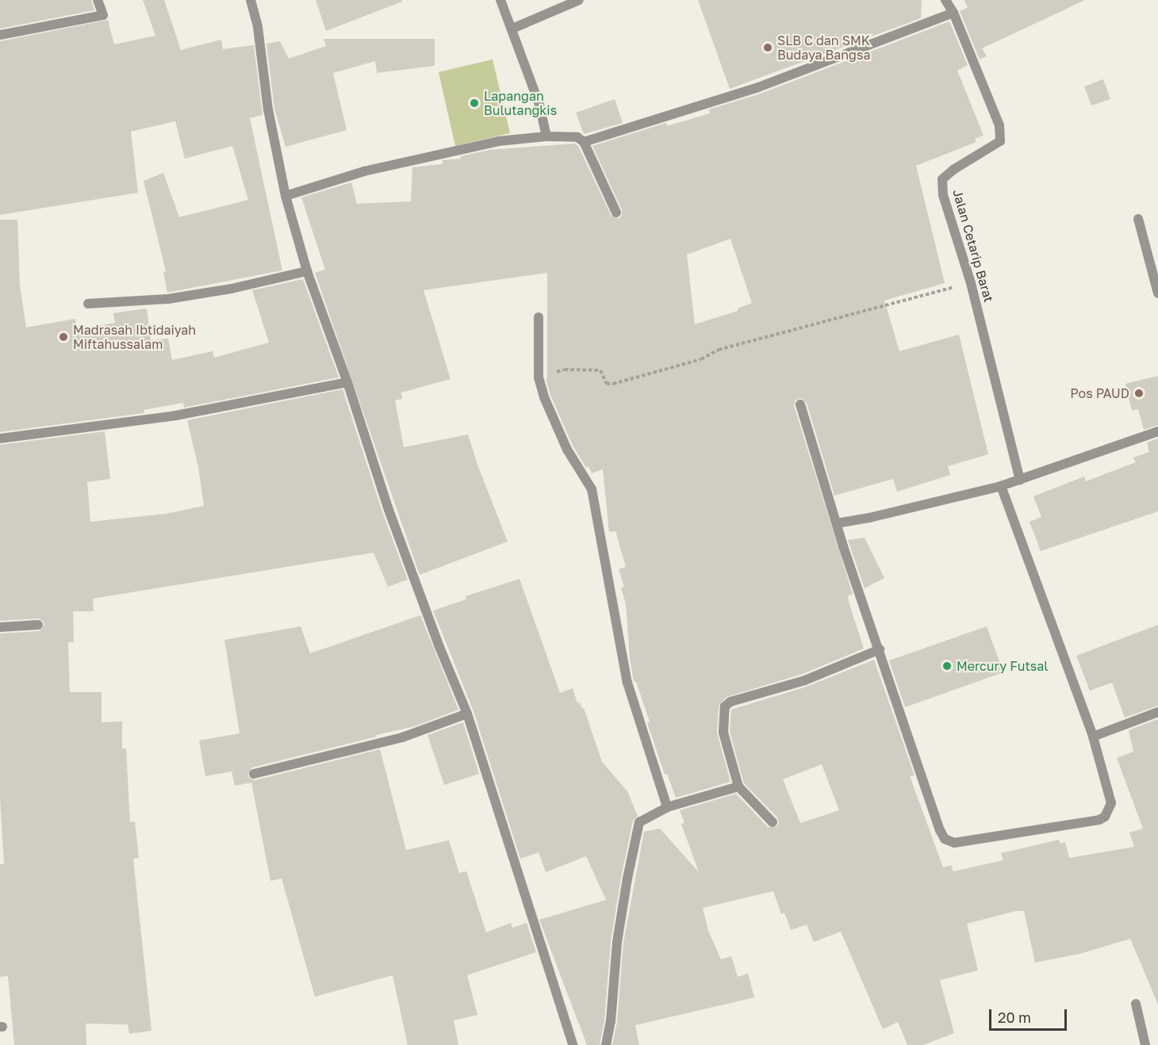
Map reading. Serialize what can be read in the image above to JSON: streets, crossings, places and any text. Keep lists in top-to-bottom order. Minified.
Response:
{"streets":{"street":["Jalan Cetarip Barat"]},"places":["SLB C dan SMK Budaya Bangsa","Lapangan Bulutangkis","Madrasah Ibtidaiyah Miftahussalam","Pos PAUD","Mercury Futsal"],"scale_bar":"20 m"}
